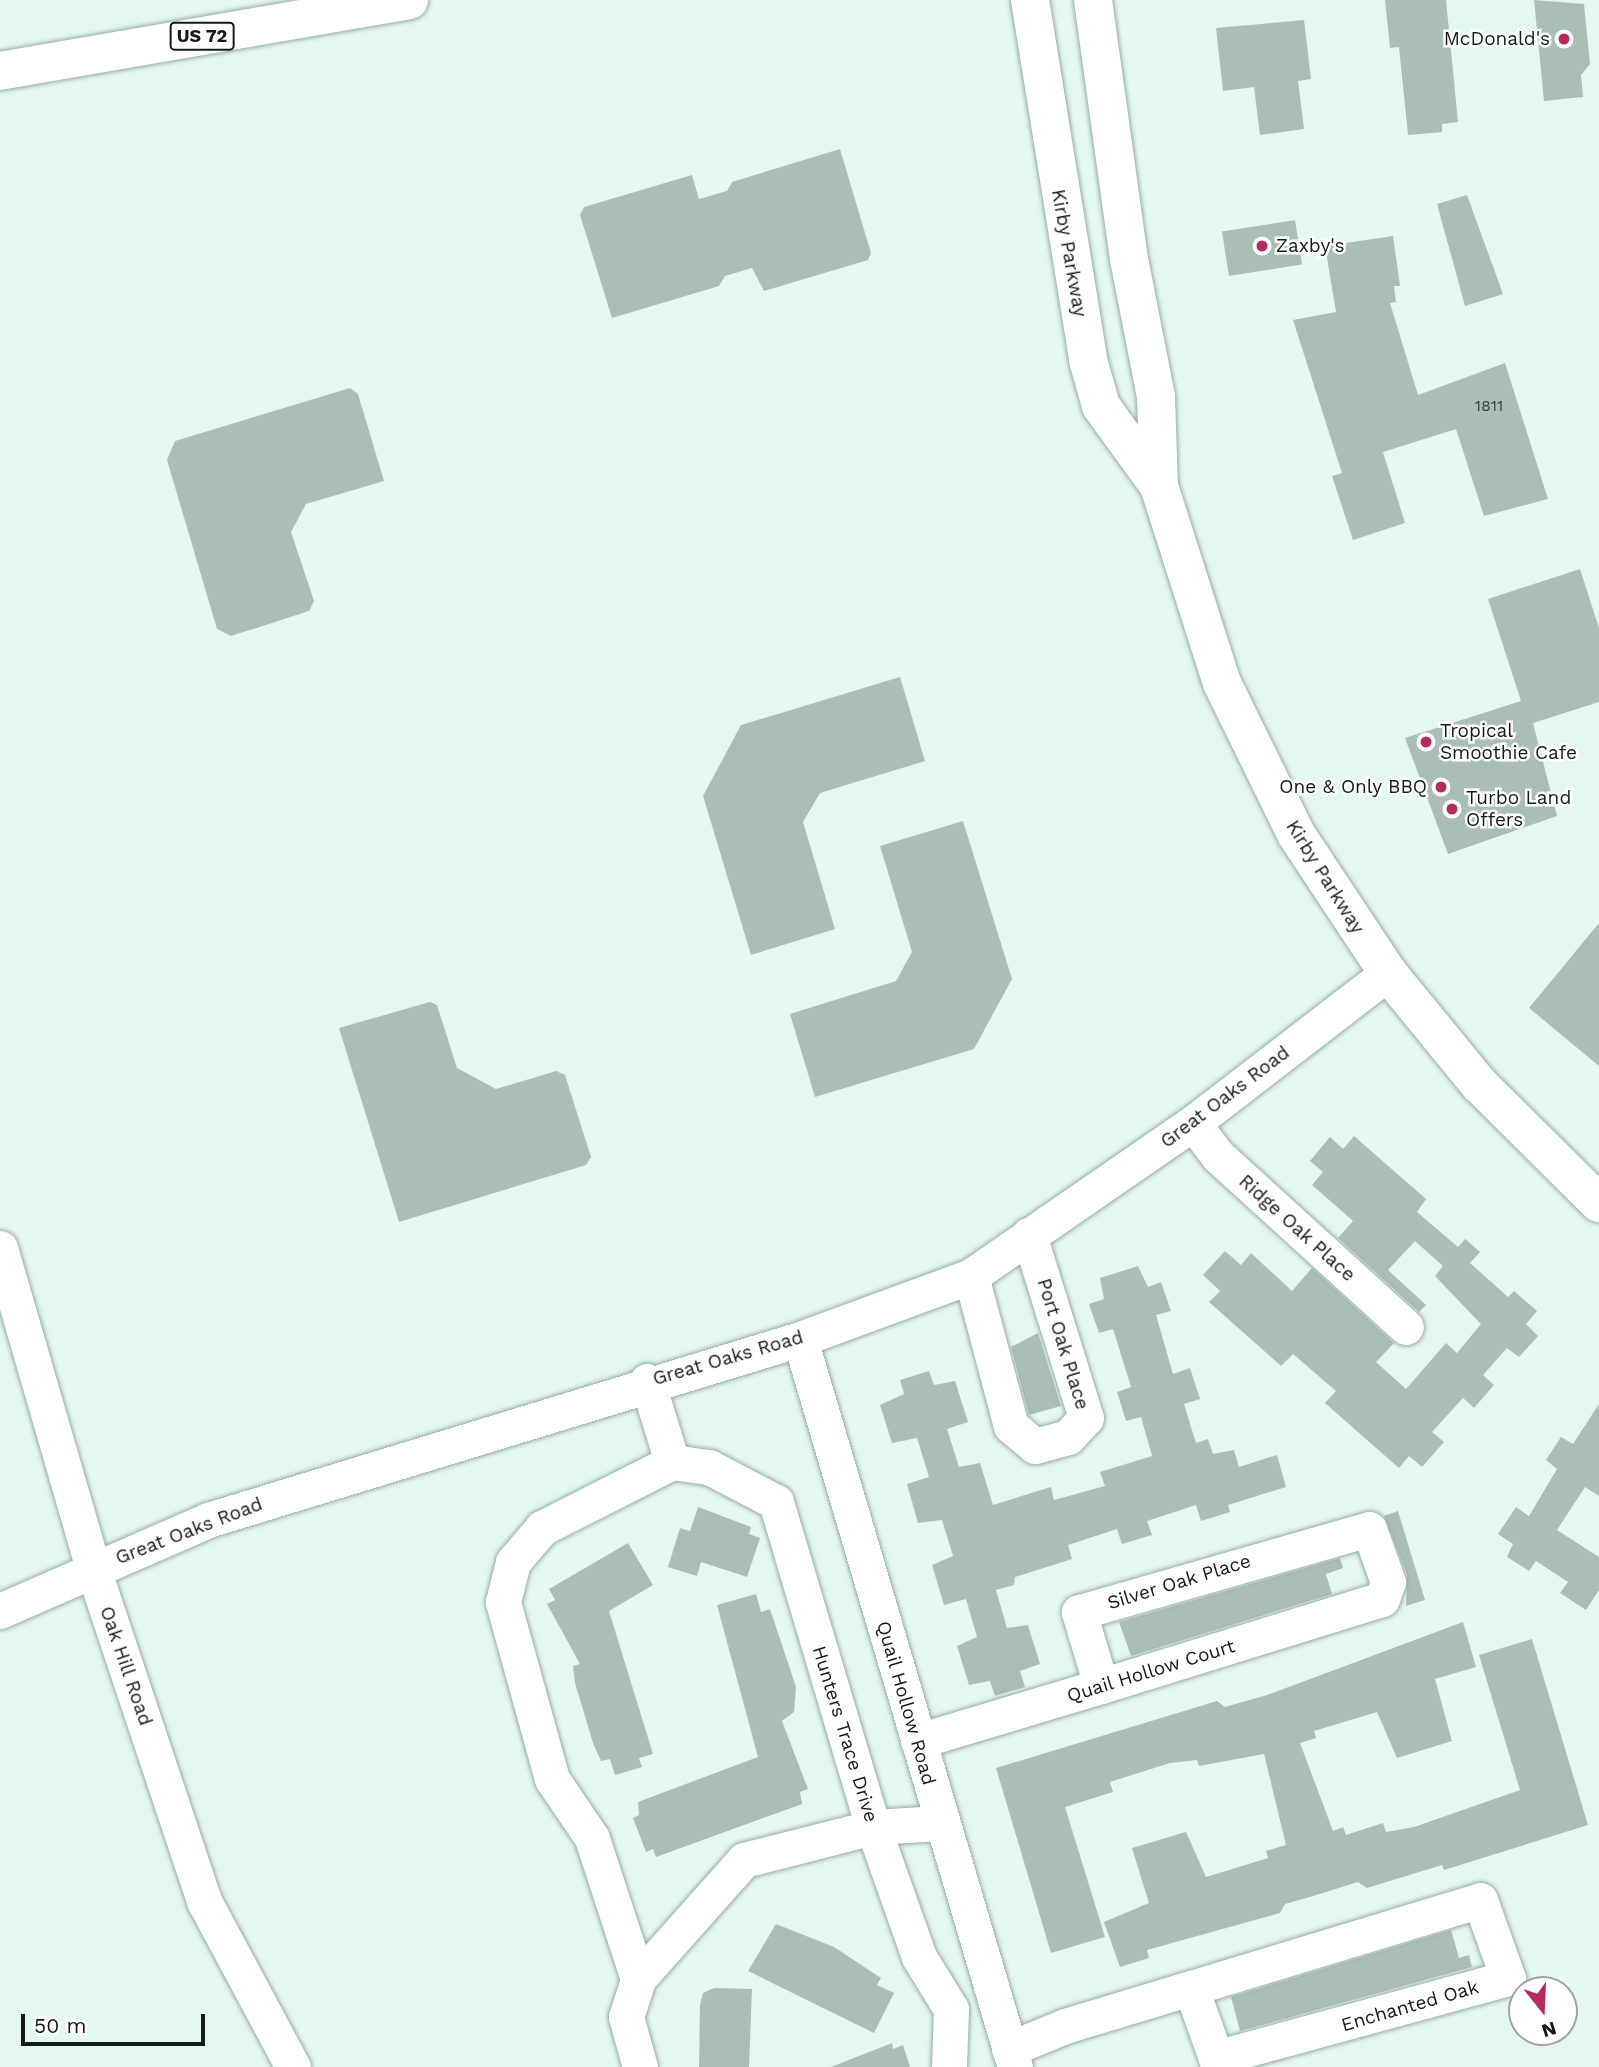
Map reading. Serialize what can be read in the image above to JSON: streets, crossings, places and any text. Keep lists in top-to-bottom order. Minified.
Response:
{"streets":{"main road":["US 72","Kirby Parkway"],"street":["Great Oaks Road","Ridge Oak Place","Port Oak Place","Silver Oak Place","Oak Hill Road","Quail Hollow Court","Quail Hollow Road","Hunters Trace Drive","Enchanted Oak"]},"crossings":[["Kirby Parkway","Great Oaks Road"],["Great Oaks Road","Ridge Oak Place"],["Great Oaks Road","Port Oak Place"],["Great Oaks Road","Oak Hill Road"],["Great Oaks Road","Quail Hollow Road"],["Silver Oak Place","Quail Hollow Court"],["Quail Hollow Court","Quail Hollow Road"],["Quail Hollow Road","Enchanted Oak"]],"places":["McDonald's","Zaxby's","Tropical Smoothie Cafe","One & Only BBQ","Turbo Land Offers"],"house_numbers":["1811"],"scale_bar":"50 m","north":"bottom"}
